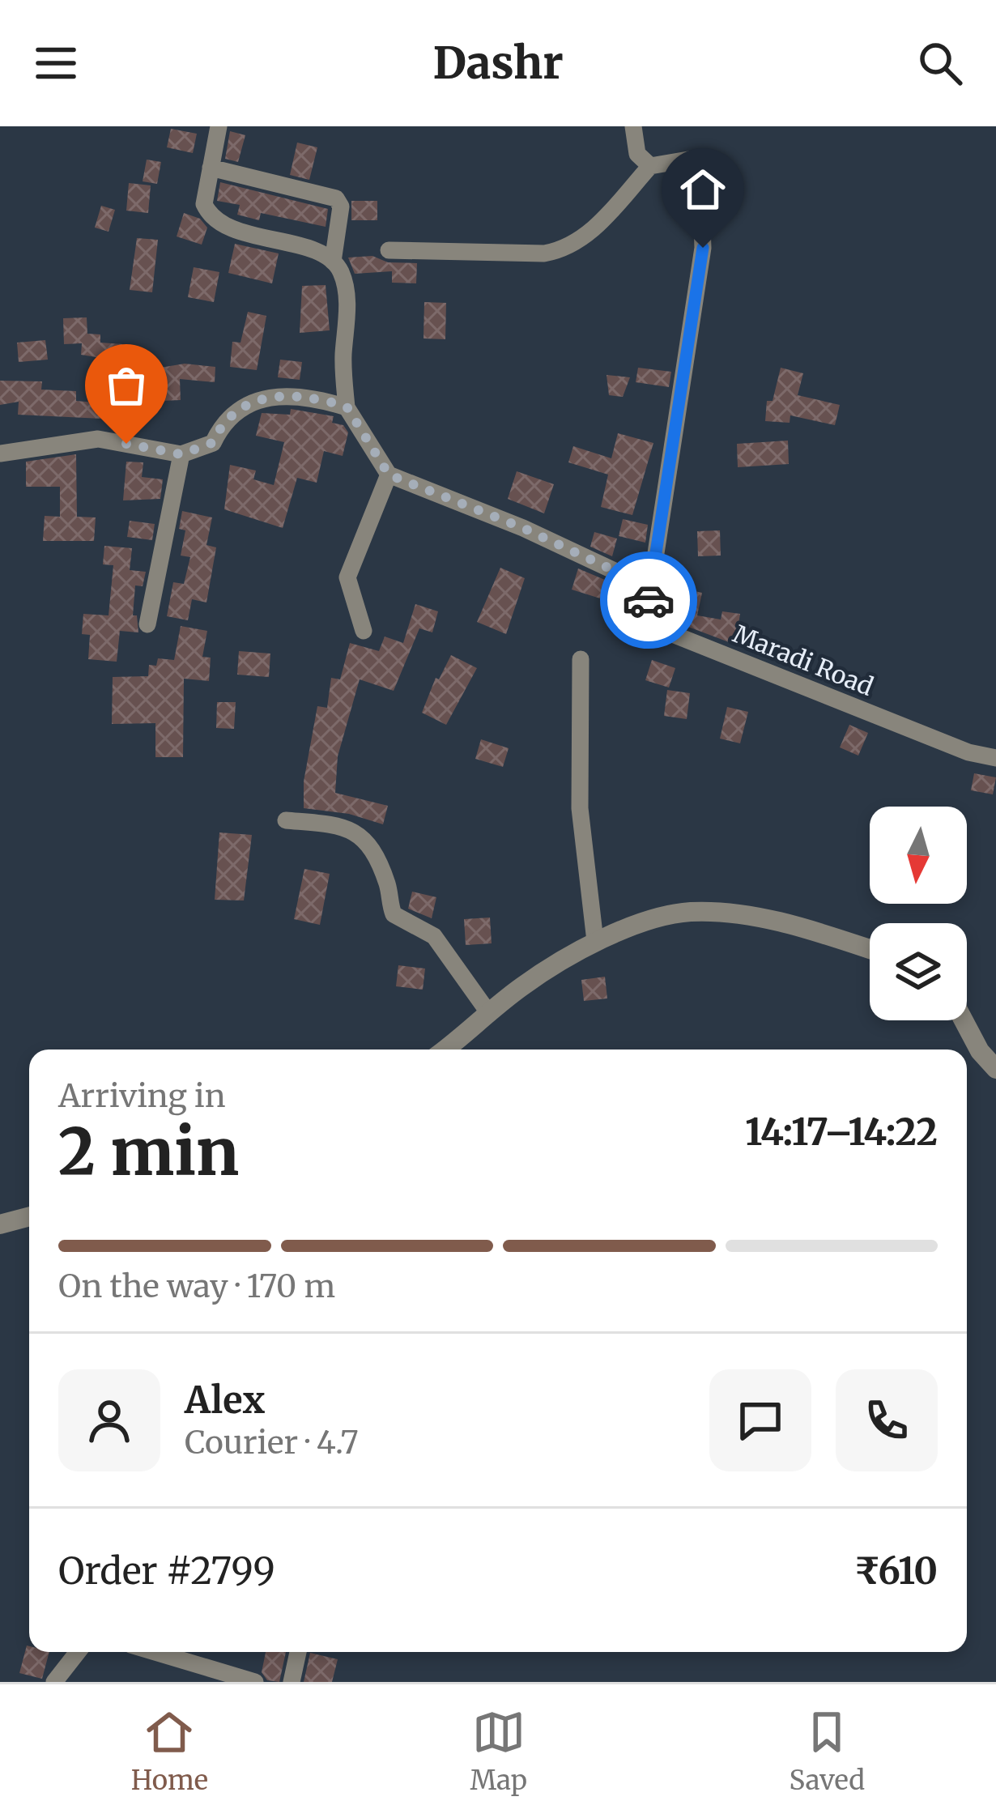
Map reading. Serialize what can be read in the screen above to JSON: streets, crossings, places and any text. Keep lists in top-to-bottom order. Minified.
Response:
{"streets":{"street":["Maradi Road"]},"north":"bottom","page":{"header":"Dashr","heading":["2 min","Arriving in","14:17–14:22"],"panel":["Alex","Courier · 4.7","Order #2799","₹610"],"bar":"On the way · 170 m","tabs":["Home","Map","Saved"]}}
